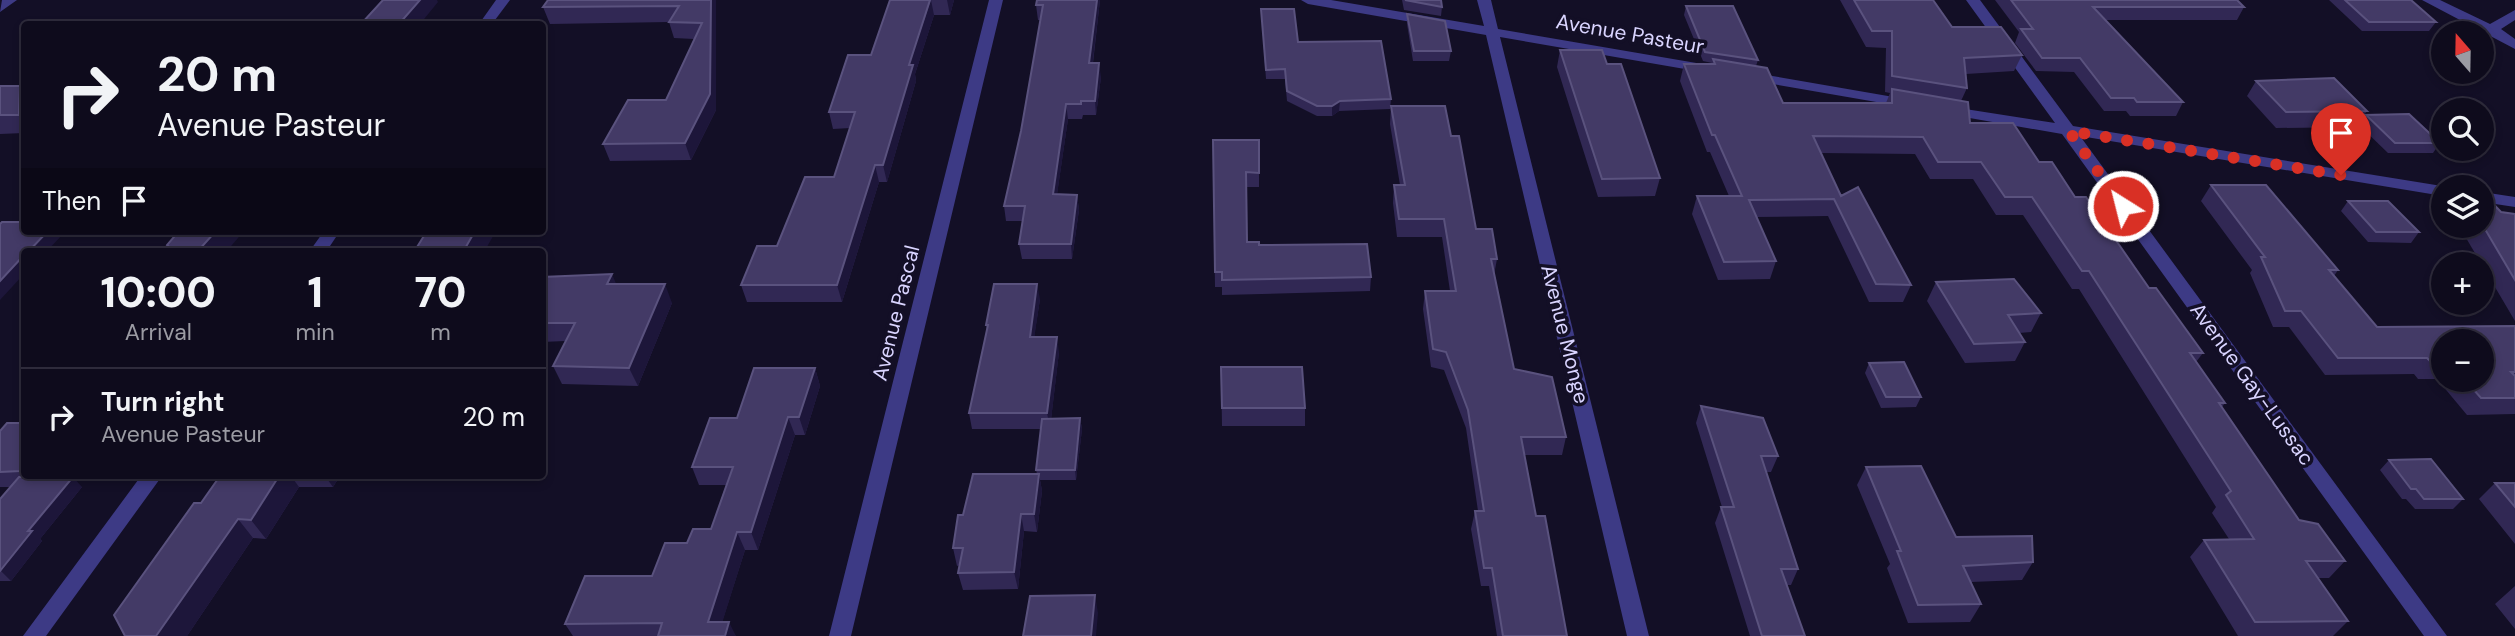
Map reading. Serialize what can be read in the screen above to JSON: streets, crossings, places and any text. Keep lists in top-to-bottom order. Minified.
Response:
{"streets":{"street":["Avenue Pasteur","Avenue Pascal","Avenue Monge","Avenue Gay-Lussac"]},"crossings":[["Avenue Pasteur","Avenue Monge"],["Avenue Pasteur","Avenue Gay-Lussac"]],"north":"top","page":{"map_buttons":["+","−"],"turn":["20 m","Avenue Pasteur"],"then":"Then","eta":["10:00","Arrival","1","min","70","m"],"list":[{"name":"Turn right","note":"Avenue Pasteur","value":"20 m"}]}}
